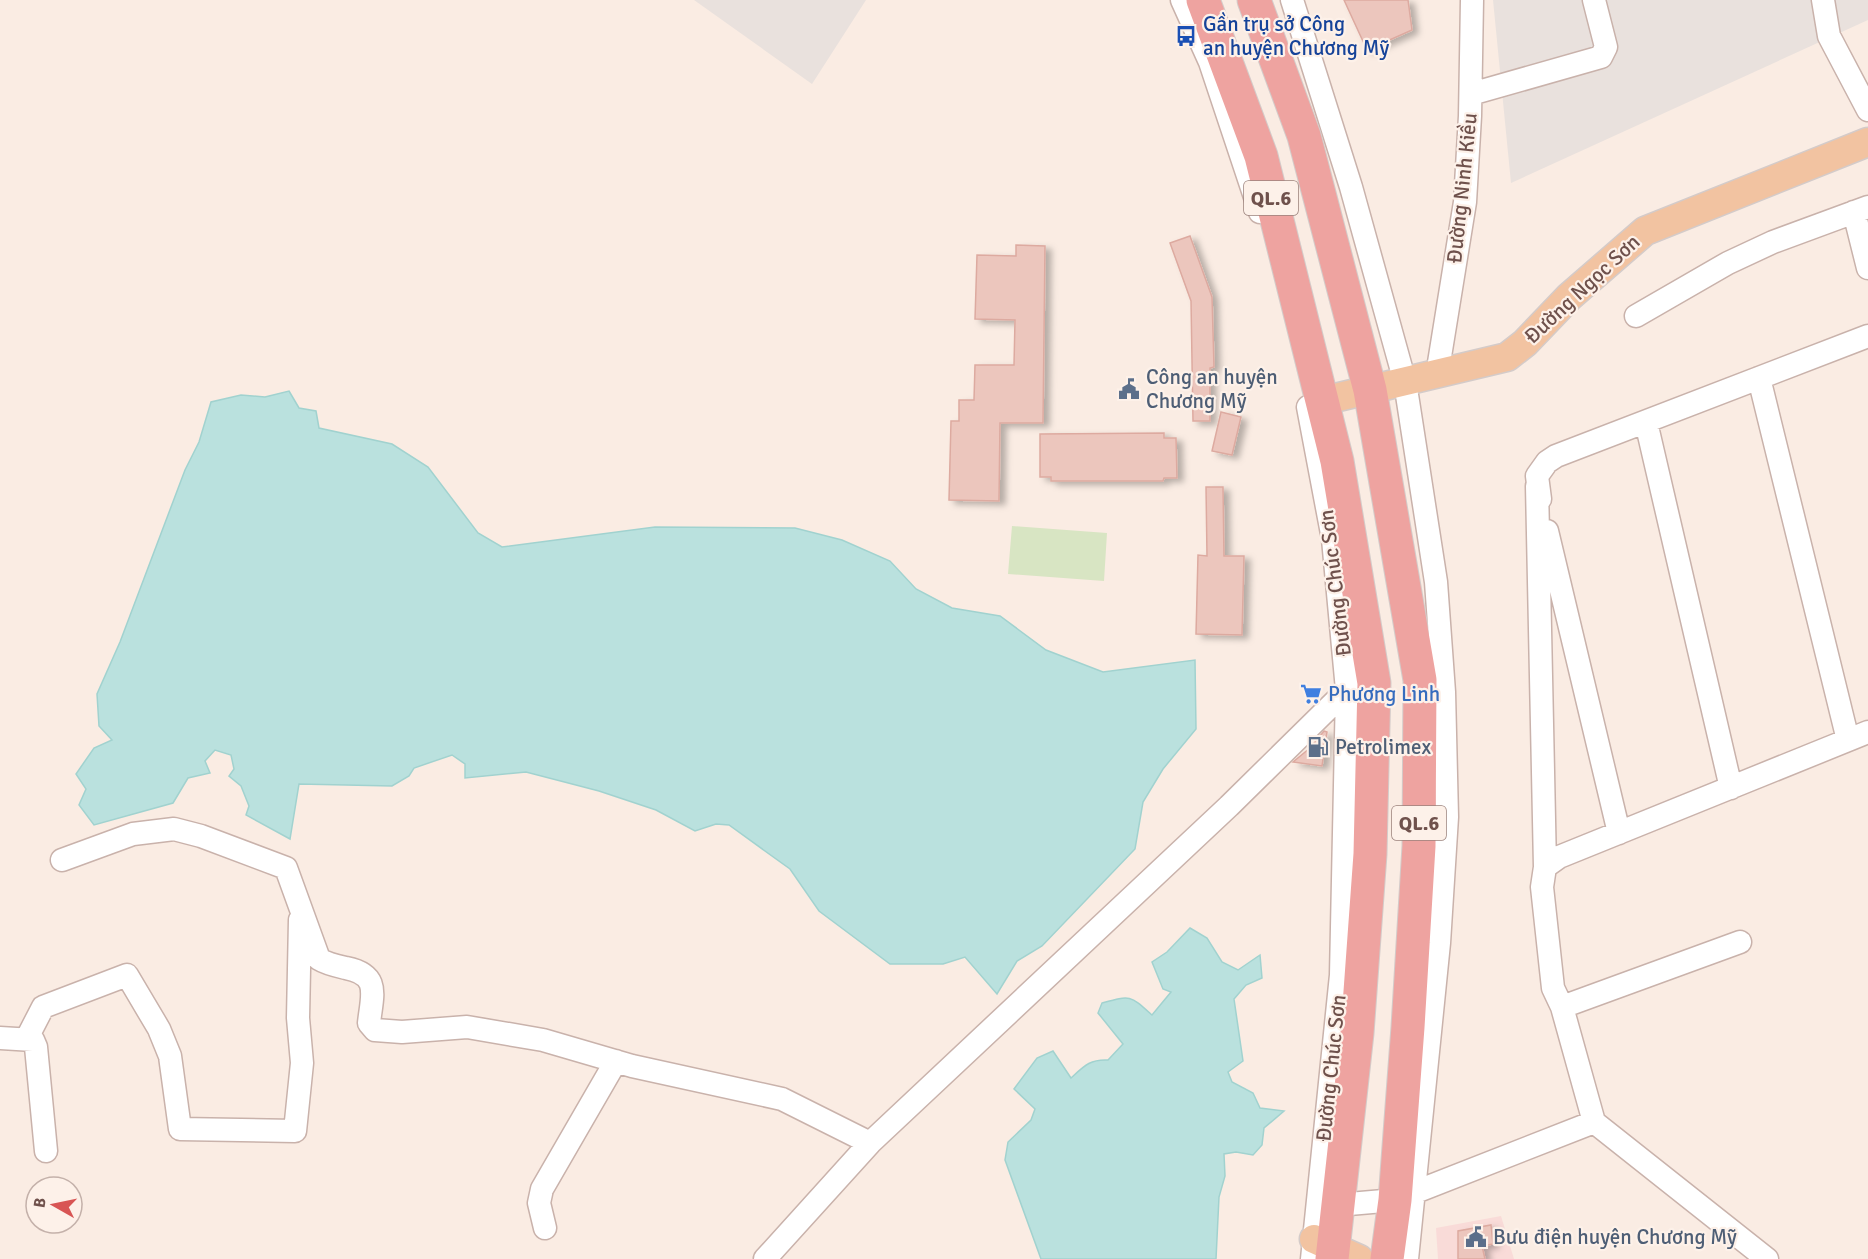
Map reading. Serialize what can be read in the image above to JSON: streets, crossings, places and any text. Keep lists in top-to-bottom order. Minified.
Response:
{"streets":{"highway":["QL.6","Đường Chúc Sơn"],"main road":["Đường Ngọc Sơn"],"street":["Đường Ninh Kiều"]},"crossings":[["Đường Ninh Kiều","Đường Ngọc Sơn"],["QL.6","Đường Ngọc Sơn"],["Đường Ngọc Sơn","Đường Chúc Sơn"]],"places":{"bus stop":["Gần trụ sở Công an huyện Chương Mỹ"],"public building":["Công an huyện Chương Mỹ","Bưu điện huyện Chương Mỹ"],"supermarket":["Phương Linh"],"fuel station":["Petrolimex"]},"north":"left"}
